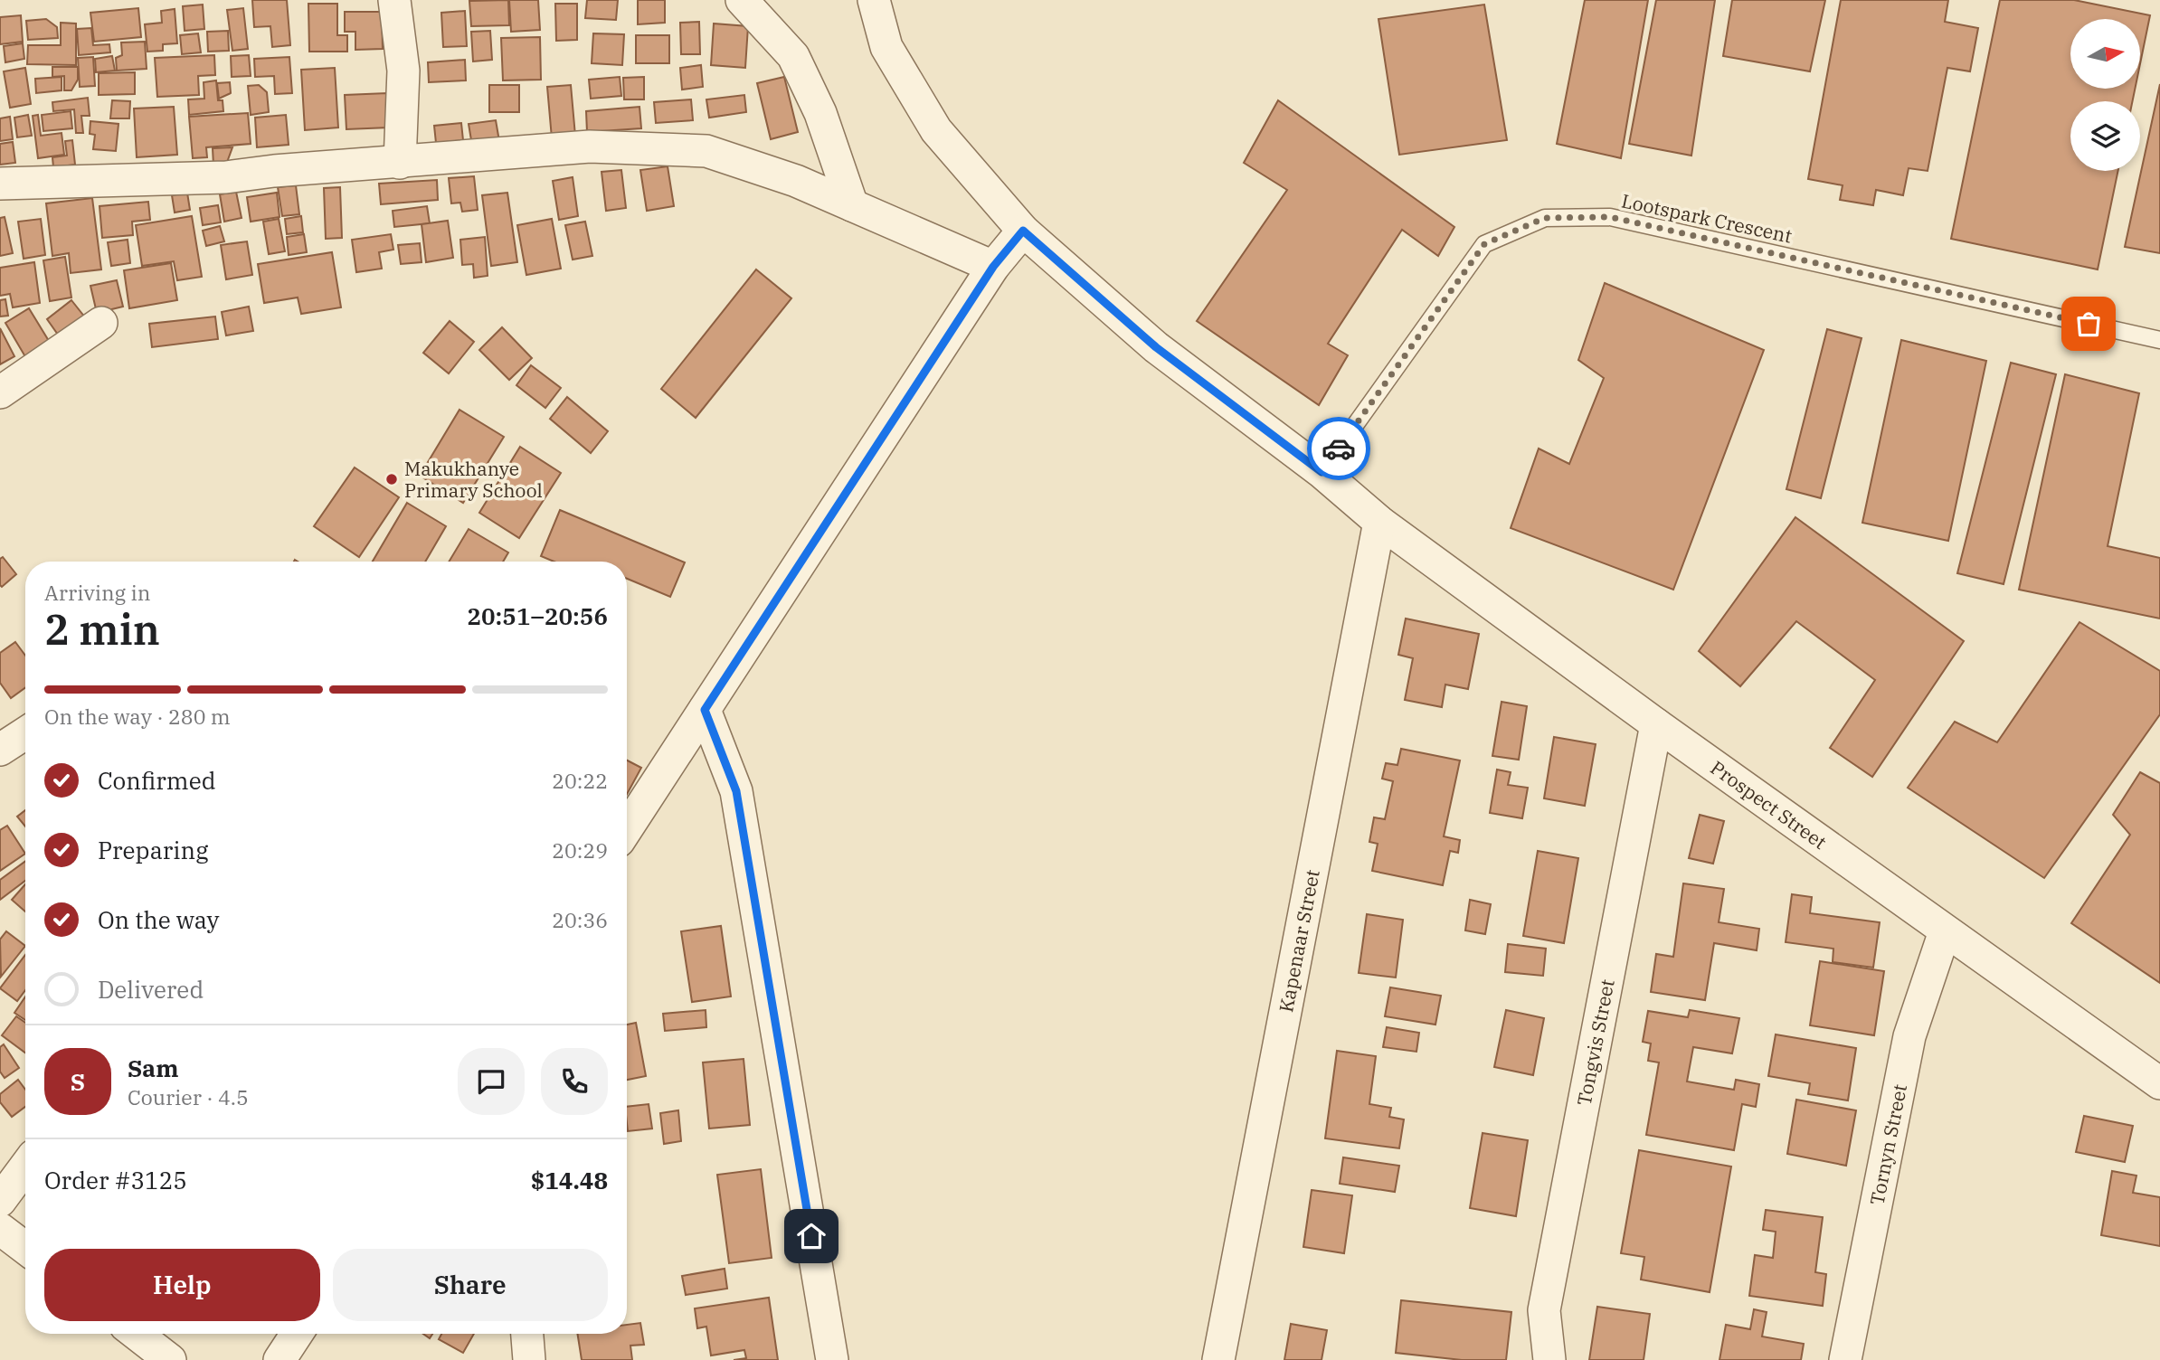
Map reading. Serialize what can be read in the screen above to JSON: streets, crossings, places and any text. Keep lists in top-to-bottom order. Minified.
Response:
{"streets":{"street":["Prospect Street","Kapenaar Street","Tongvis Street","Tornyn Street"],"lane":["Lootspark Crescent"]},"crossings":[["Lootspark Crescent","Prospect Street"],["Prospect Street","Kapenaar Street"],["Prospect Street","Tongvis Street"],["Prospect Street","Tornyn Street"]],"places":["Makukhanye Primary School"],"north":"right","page":{"heading":["2 min","Arriving in","20:51–20:56"],"panel":["Sam","Courier · 4.5","Order #3125","$14.48"],"bar":"On the way · 280 m","list":[["Confirmed","20:22"],["Preparing","20:29"],["On the way","20:36"],"Delivered"],"round":"S","buttons":["Help","Share"]}}
